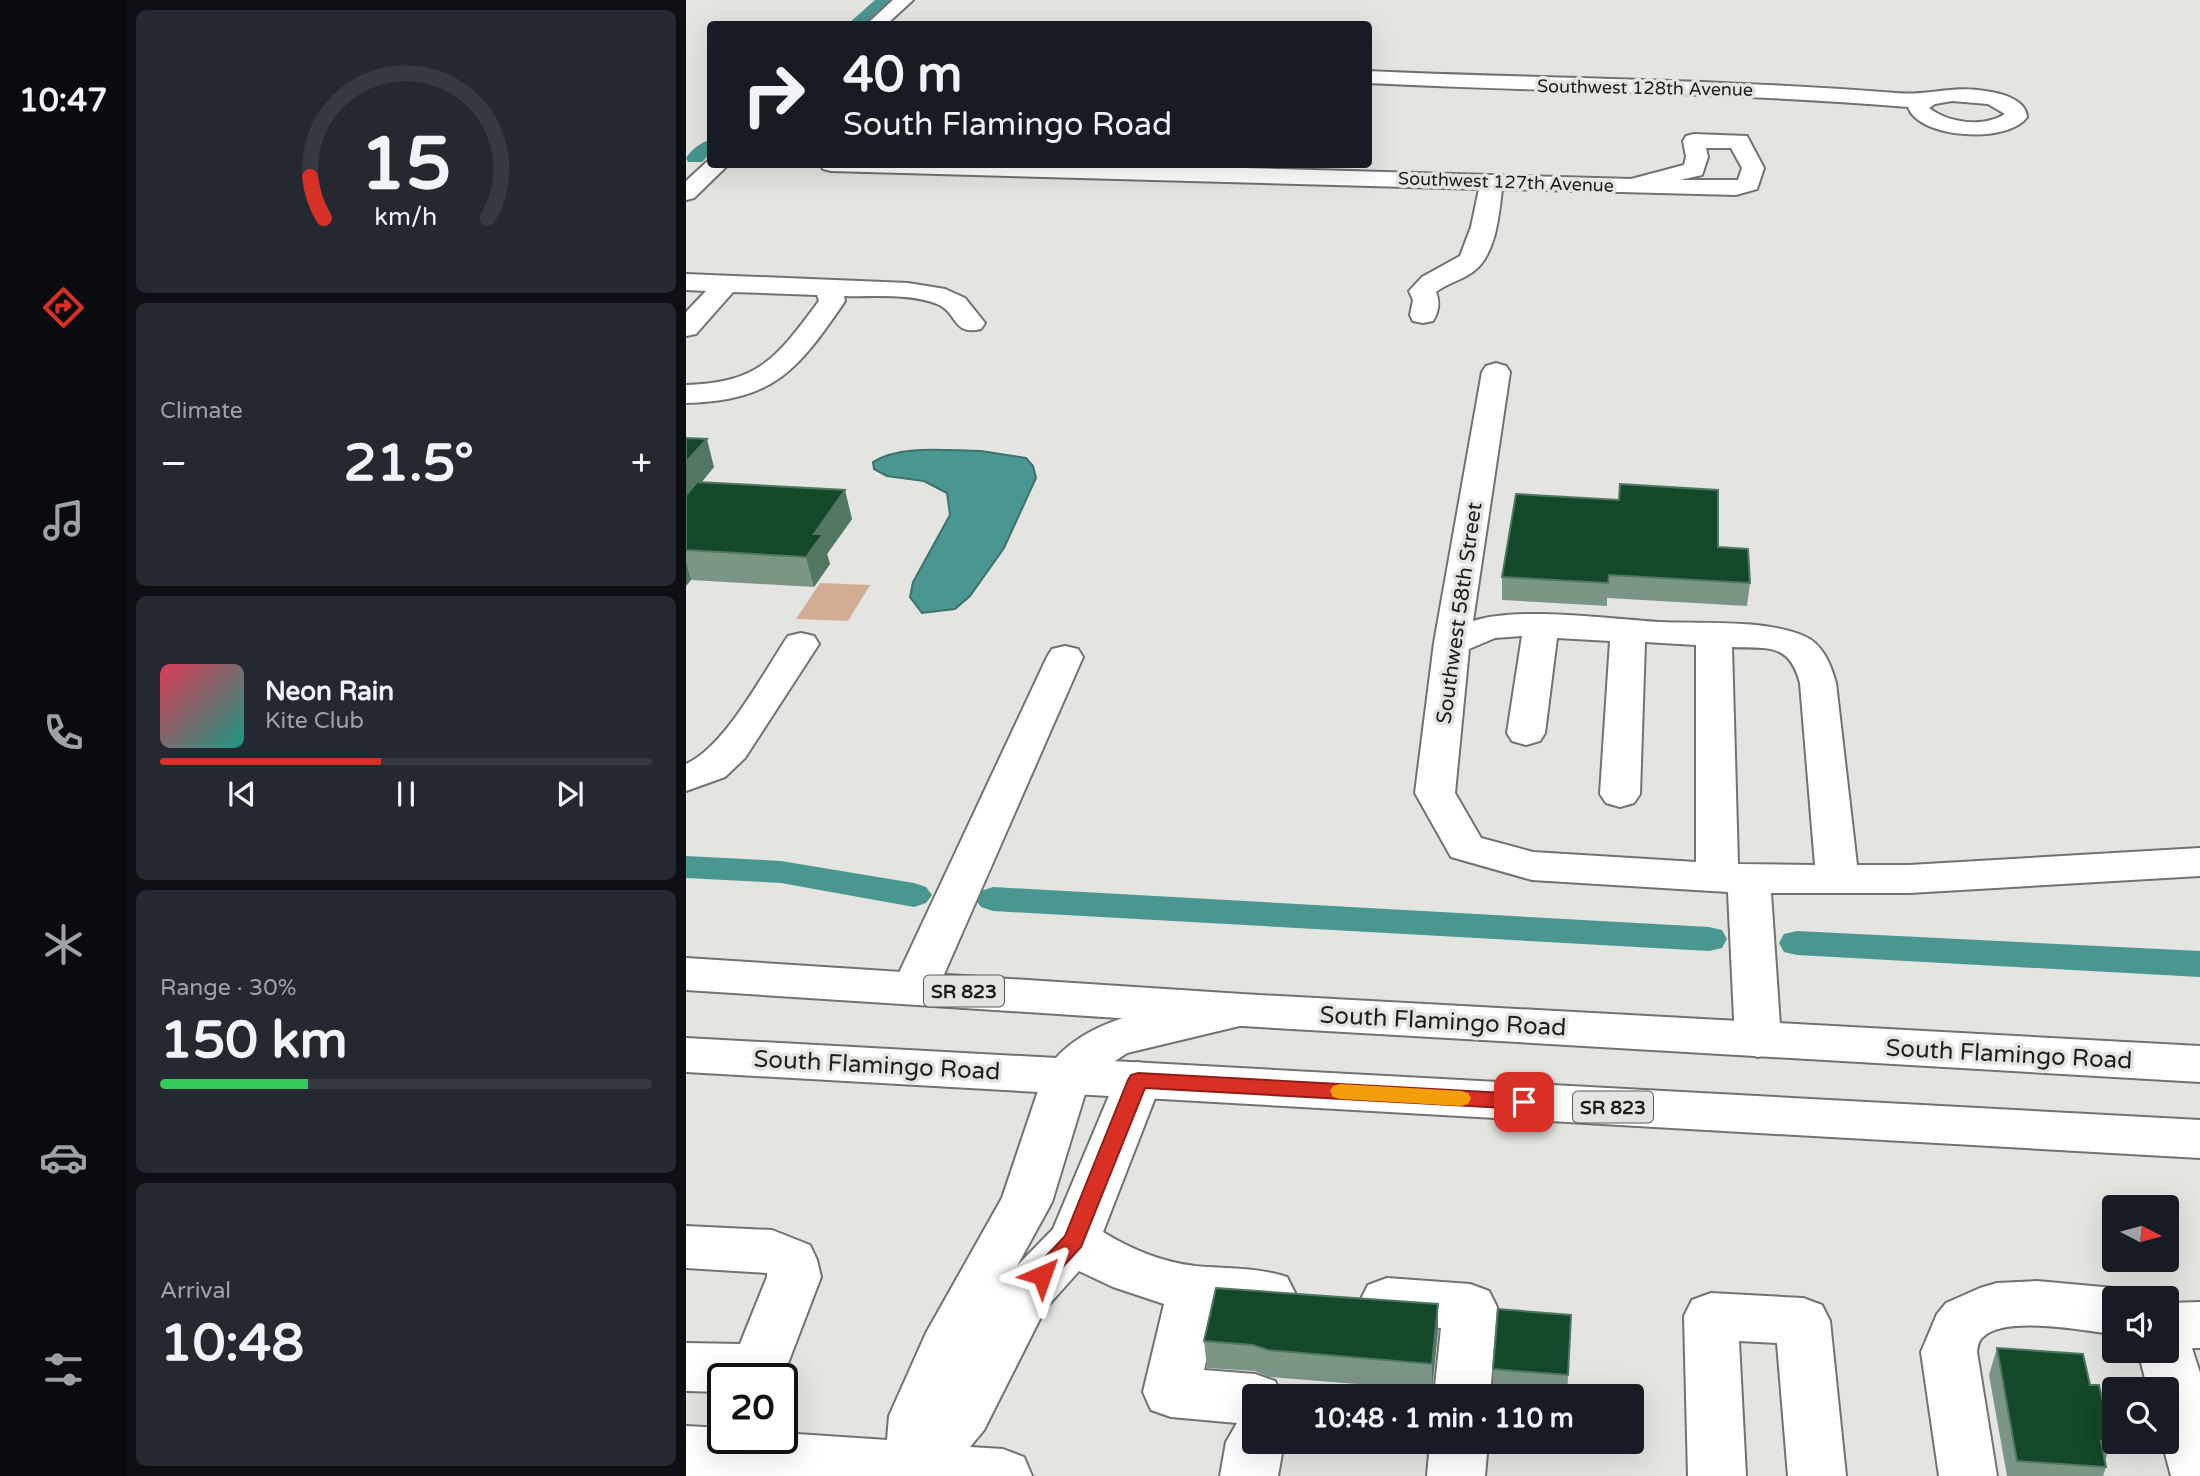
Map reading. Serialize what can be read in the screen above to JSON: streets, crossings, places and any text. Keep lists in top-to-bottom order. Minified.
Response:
{"streets":{"main road":["Southwest 128th Avenue","Southwest 127th Avenue","Southwest 58th Street","SR 823","South Flamingo Road"]},"north":"right","page":{"tabs":"10:47","turn":["40 m","South Flamingo Road"],"tile":["Climate",["Range · 30%","150 km"],["Arrival","10:48"]],"heat":["−","21.5°","+"],"song":["Neon Rain","Kite Club"],"limit":"20","trip":"10:48 · 1 min · 110 m","gauge":["15","km/h"]}}
